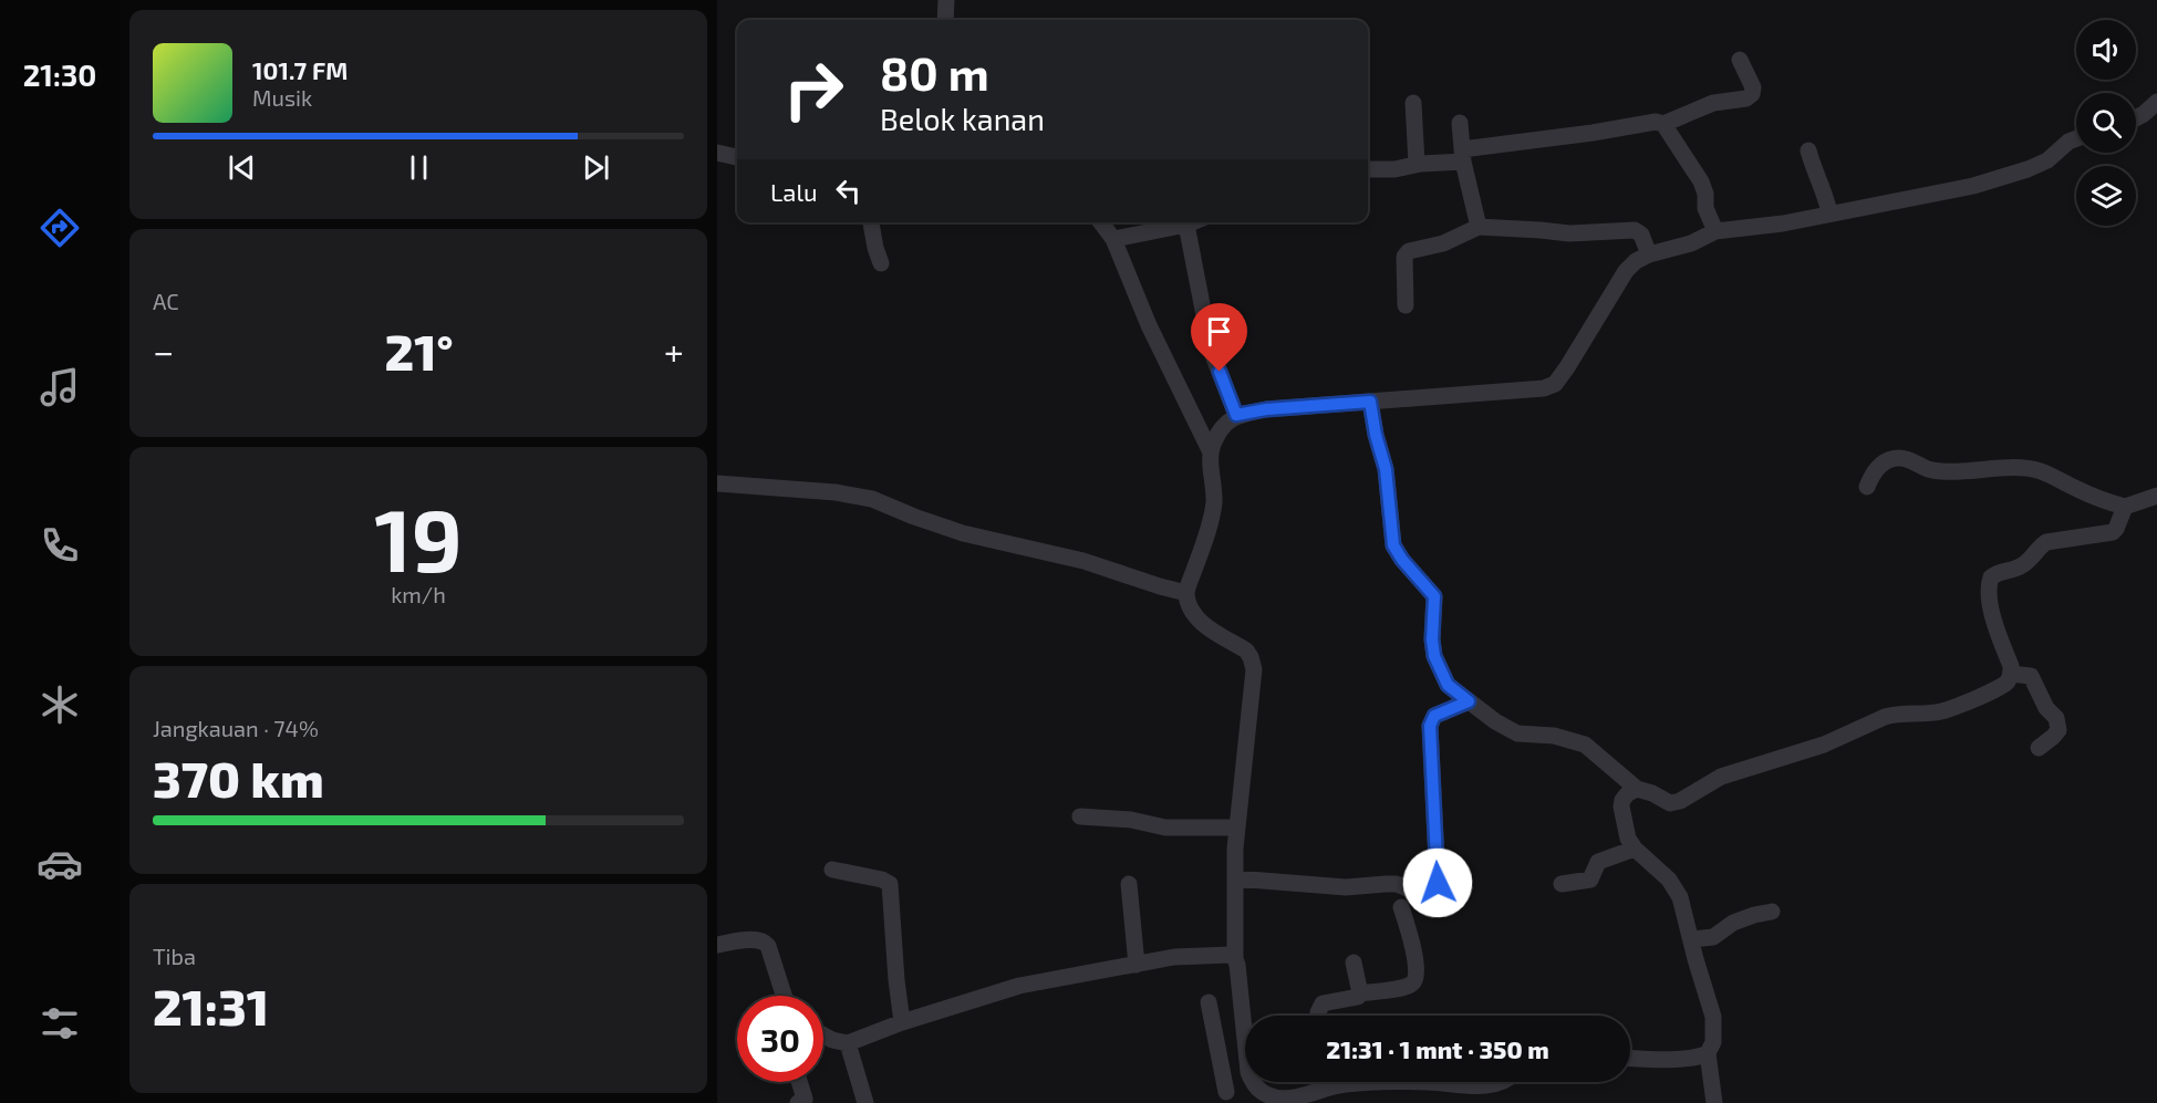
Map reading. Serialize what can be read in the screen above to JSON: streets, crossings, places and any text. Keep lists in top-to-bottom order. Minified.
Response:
{"page":{"tabs":"21:30","turn":["80 m","Belok kanan"],"song":["101.7 FM","Musik"],"then":"Lalu","tile":["AC",["19","km/h"],["Jangkauan · 74%","370 km"],["Tiba","21:31"]],"heat":["−","21°","+"],"limit":"30","trip":"21:31 · 1 mnt · 350 m"}}
